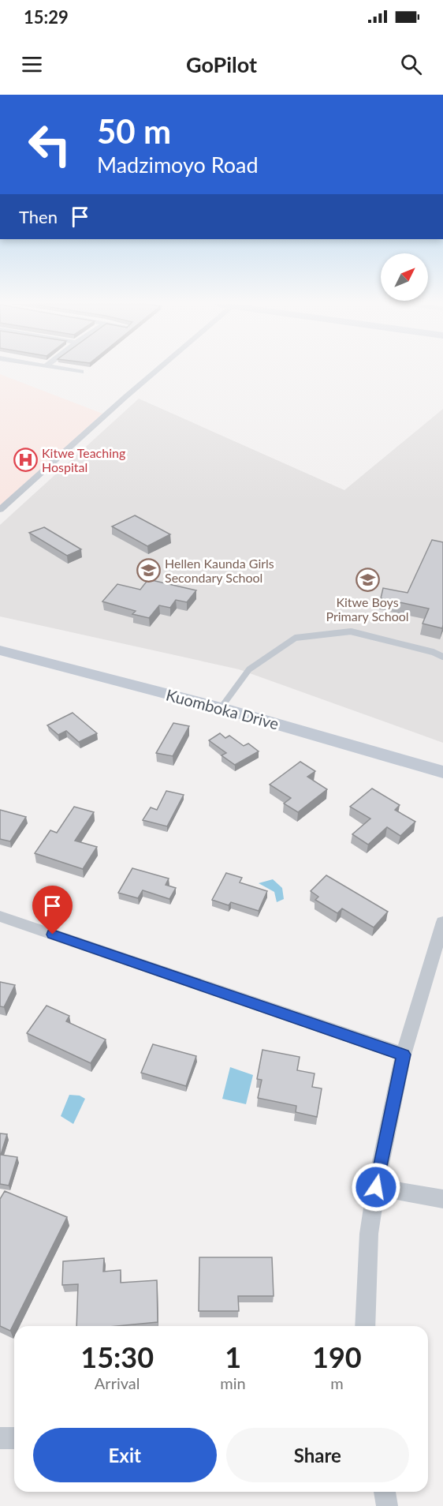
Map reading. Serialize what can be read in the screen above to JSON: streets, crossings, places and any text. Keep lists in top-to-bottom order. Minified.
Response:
{"streets":{"main road":["Kuomboka Drive"]},"places":{"hospital":["Kitwe Teaching Hospital"],"school or university":["Hellen Kaunda Girls Secondary School","Kitwe Boys Primary School"]},"north":"top right","page":{"status":"15:29","header":"GoPilot","turn":["50 m","Madzimoyo Road"],"then":"Then","eta":["15:30","Arrival","1","min","190","m"],"buttons":["Exit","Share"]}}
